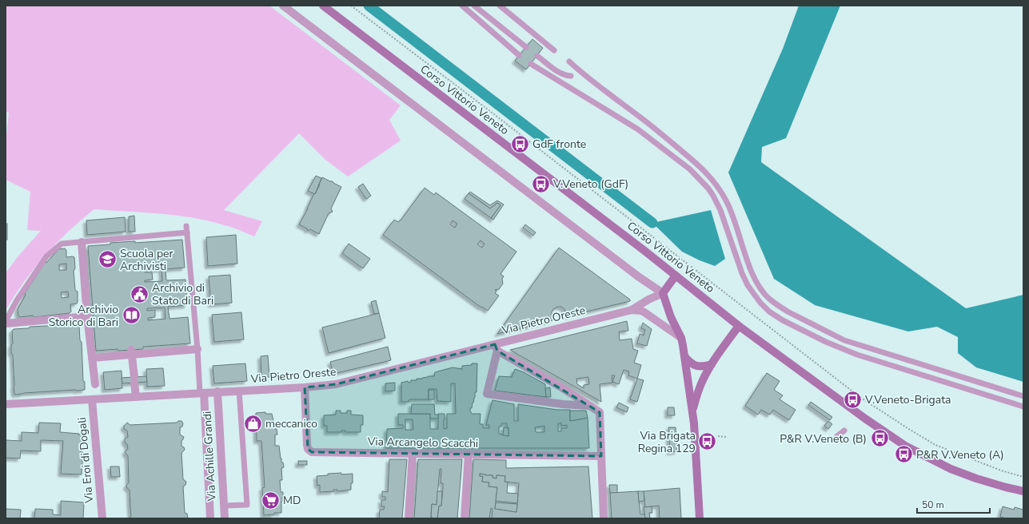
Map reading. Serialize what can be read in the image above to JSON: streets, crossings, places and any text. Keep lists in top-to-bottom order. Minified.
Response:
{"streets":{"main road":["Corso Vittorio Veneto"],"street":["Via Pietro Oreste","Via Arcangelo Scacchi","Via Achille Grandi","Via Eroi di Dogali"]},"crossings":[["Via Pietro Oreste","Via Arcangelo Scacchi"],["Via Pietro Oreste","Via Achille Grandi"],["Via Pietro Oreste","Via Eroi di Dogali"]],"places":{"bus stop":["GdF fronte","V.Veneto (GdF)","V.Veneto-Brigata","P&R V.Veneto (B)","Via Brigata Regina 129","P&R V.Veneto (A)"],"school or university":["Scuola per Archivisti"],"public building":["Archivio di Stato di Bari"],"library":["Archivio Storico di Bari"],"shop":["meccanico"],"supermarket":["MD"]},"scale_bar":"50 m"}
